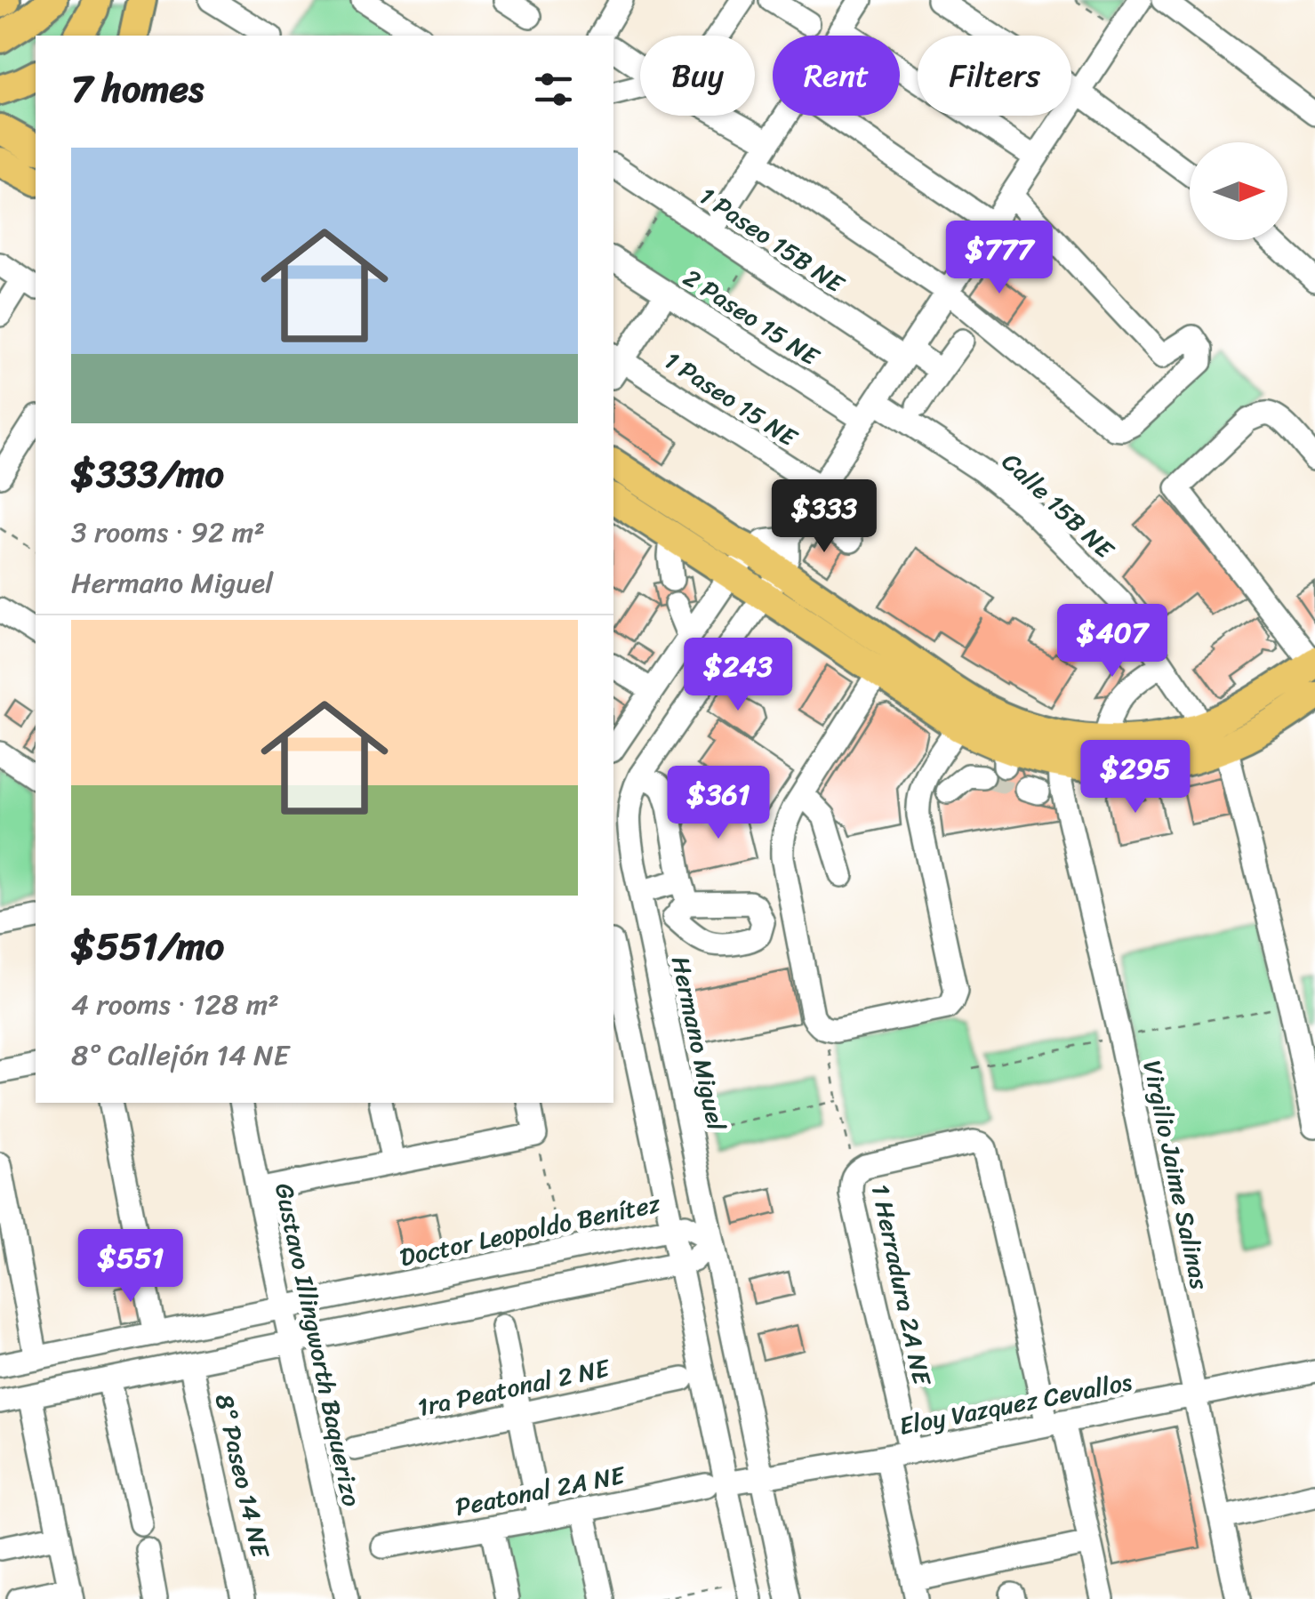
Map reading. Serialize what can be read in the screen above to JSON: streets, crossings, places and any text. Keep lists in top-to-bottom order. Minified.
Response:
{"streets":{"street":["1 Paseo 15B NE","2 Paseo 15 NE","1 Paseo 15 NE","Calle 15B NE","Hermano Miguel","Virgilio Jaime Salinas","Doctor Leopoldo Benítez","1 Herradura 2A NE","Gustavo Illingworth Baquerizo","1ra Peatonal 2 NE","Eloy Vazquez Cevallos","8° Paseo 14 NE","Peatonal 2A NE"]},"crossings":[["1 Paseo 15B NE","Hermano Miguel"],["2 Paseo 15 NE","Calle 15B NE"],["2 Paseo 15 NE","Hermano Miguel"],["1 Paseo 15 NE","Hermano Miguel"],["Calle 15B NE","Hermano Miguel"],["Hermano Miguel","Doctor Leopoldo Benítez"],["Hermano Miguel","Eloy Vazquez Cevallos"],["Virgilio Jaime Salinas","Eloy Vazquez Cevallos"],["Doctor Leopoldo Benítez","Gustavo Illingworth Baquerizo"],["1 Herradura 2A NE","Eloy Vazquez Cevallos"],["Eloy Vazquez Cevallos","Peatonal 2A NE"]],"north":"right","page":{"chip":["Buy","Rent","Filters"],"heading":"7 homes","list":[{"name":"$333/mo","note":"3 rooms · 92 m² · Hermano Miguel"},{"name":"$551/mo","note":"4 rooms · 128 m² · 8° Callejón 14 NE"}],"price":["$777","$333","$407","$243","$295","$361","$551"]}}
